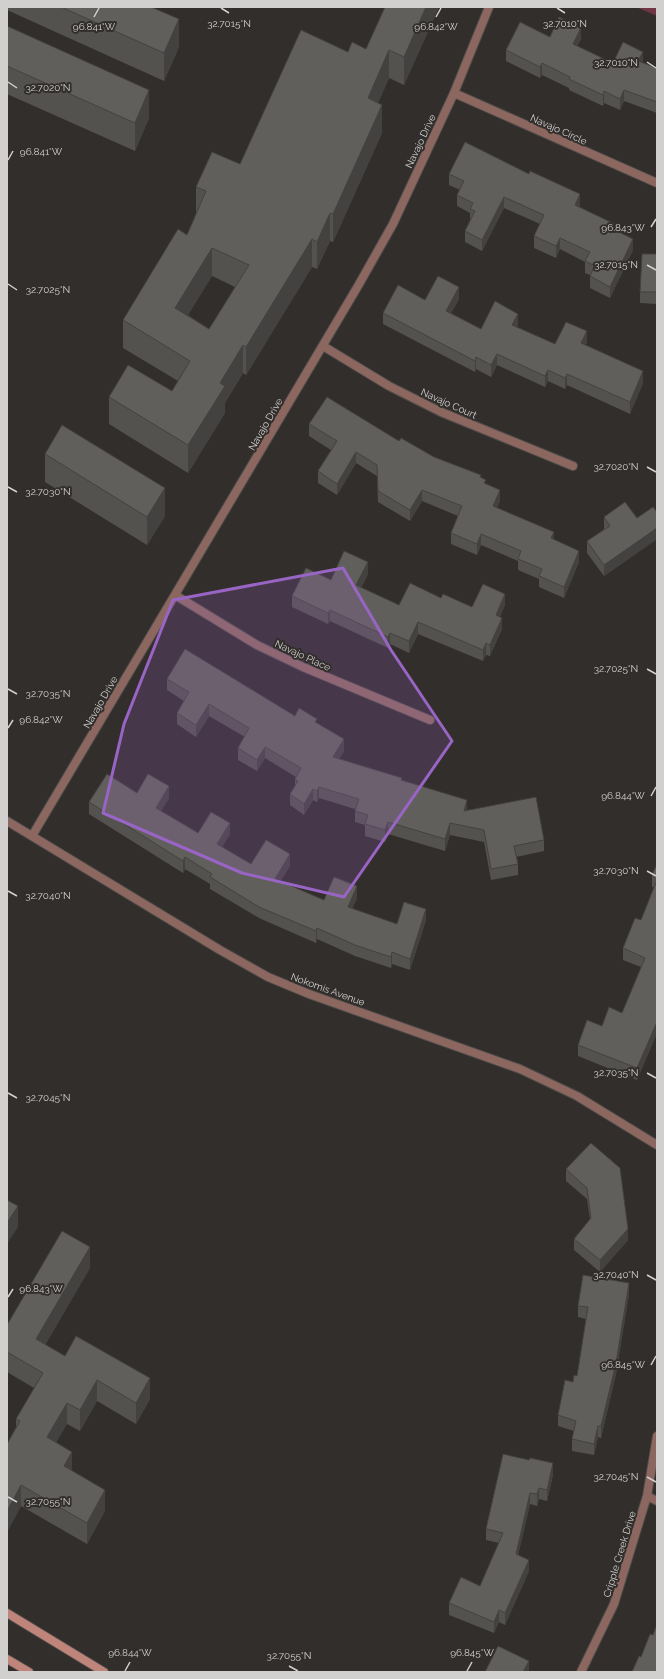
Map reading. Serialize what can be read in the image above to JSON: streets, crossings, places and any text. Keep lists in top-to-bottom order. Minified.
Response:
{"streets":{"street":["Navajo Circle","Navajo Drive","Navajo Court","Navajo Place","Nokomis Avenue","Cripple Creek Drive"]},"crossings":[["Navajo Circle","Navajo Drive"],["Navajo Drive","Navajo Court"],["Navajo Drive","Navajo Place"],["Navajo Drive","Nokomis Avenue"]],"coordinates":["32.7010°N","32.7015°N","96.841°W","96.842°W","32.7020°N","96.843°W","32.7025°N","32.7030°N","32.7035°N","96.844°W","32.7040°N","32.7045°N","96.845°W","32.7055°N"]}
